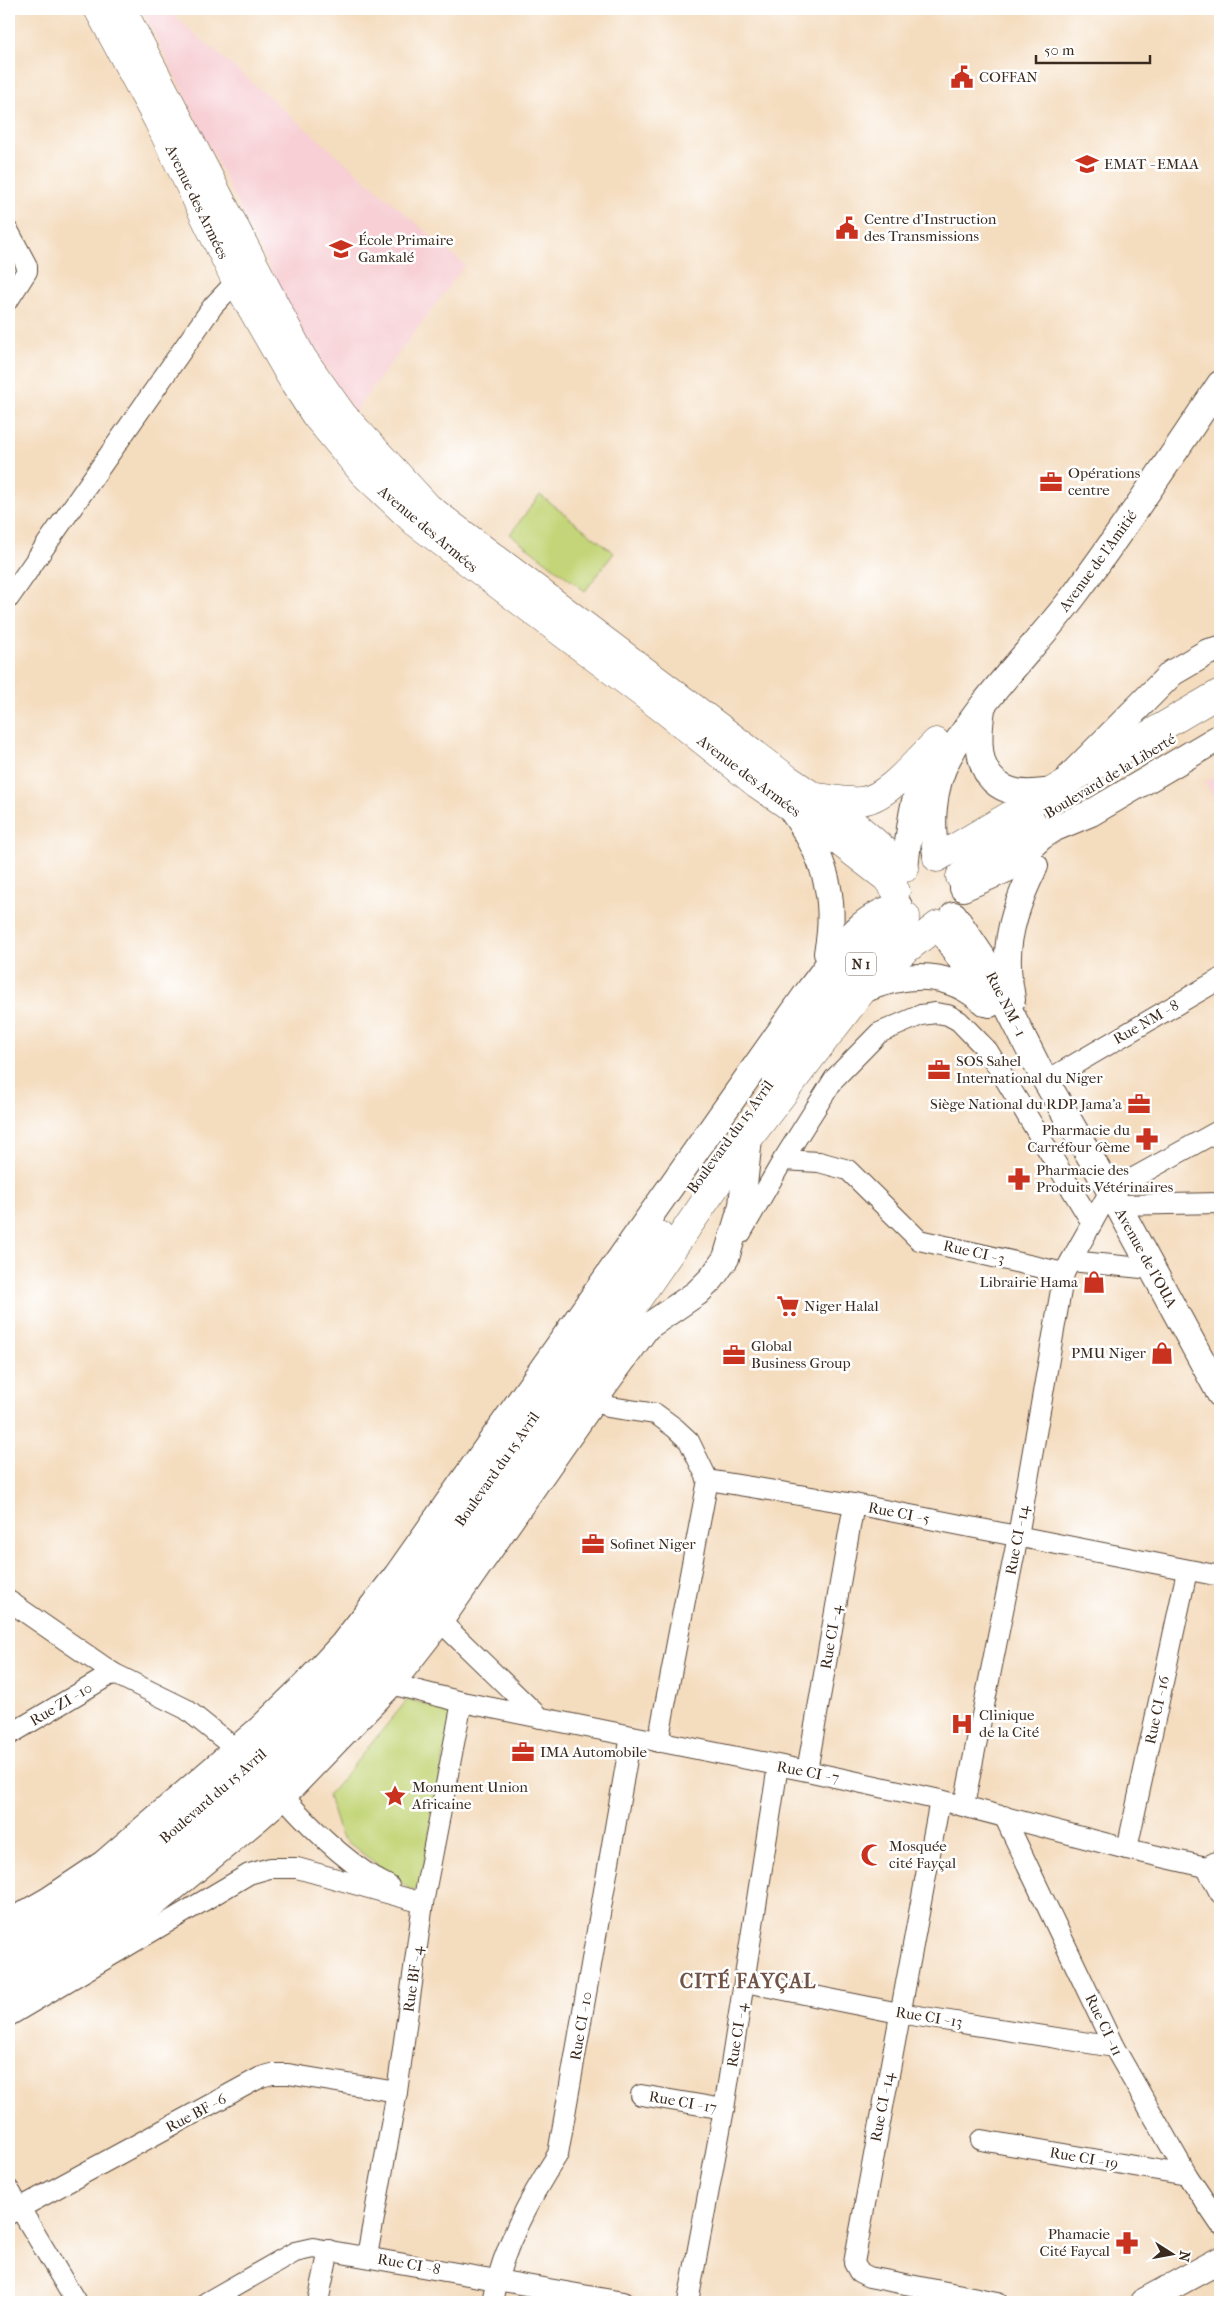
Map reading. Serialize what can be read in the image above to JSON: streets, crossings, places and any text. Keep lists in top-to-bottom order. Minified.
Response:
{"streets":{"highway":["Avenue des Armées","Boulevard de la Liberté","N 1","Boulevard du 15 Avril"],"main road":["Avenue de l'Amitié","Rue NM - 1","Avenue de l'OUA"],"street":["Rue NM - 8","Rue CI - 3","Rue CI - 5","Rue CI - 14","Rue CI - 4","Rue ZI - 10","Rue CI - 16","Rue CI - 7","Rue BF - 4","Rue CI - 13","Rue CI - 11","Rue CI - 10","Rue CI - 17","Rue BF - 6","Rue CI - 19","Rue CI - 8"]},"crossings":[["Avenue des Armées","Avenue de l'Amitié"],["Avenue des Armées","Boulevard de la Liberté"],["Avenue des Armées","Rue NM - 1"],["Avenue des Armées","Boulevard du 15 Avril"],["Avenue de l'Amitié","Boulevard de la Liberté"],["Avenue de l'Amitié","Boulevard du 15 Avril"],["Boulevard de la Liberté","Rue NM - 1"],["Boulevard de la Liberté","Boulevard du 15 Avril"],["Rue NM - 1","Rue NM - 8"],["Rue NM - 1","Boulevard du 15 Avril"],["Rue NM - 1","Avenue de l'OUA"],["Rue NM - 8","Avenue de l'OUA"],["Boulevard du 15 Avril","Rue CI - 7"],["Rue CI - 3","Avenue de l'OUA"],["Rue CI - 3","Rue CI - 14"],["Rue CI - 5","Rue CI - 14"],["Rue CI - 5","Rue CI - 4"],["Rue CI - 5","Rue CI - 16"],["Rue CI - 14","Rue CI - 7"],["Rue CI - 14","Rue CI - 13"],["Rue CI - 4","Rue CI - 7"],["Rue CI - 4","Rue CI - 13"],["Rue CI - 4","Rue CI - 17"],["Rue CI - 16","Rue CI - 7"],["Rue CI - 7","Rue BF - 4"],["Rue CI - 7","Rue CI - 11"],["Rue CI - 7","Rue CI - 10"],["Rue BF - 4","Rue BF - 6"],["Rue BF - 4","Rue CI - 8"],["Rue CI - 13","Rue CI - 11"],["Rue CI - 11","Rue CI - 19"],["Rue CI - 10","Rue CI - 8"]],"districts":["CITÉ FAYÇAL"],"places":{"public building":["COFFAN","Centre d'Instruction des Transmissions"],"school or university":["EMAT - EMAA","École Primaire Gamkalé"],"office":["Opérations centre","SOS Sahel International du Niger","Siège National du RDP Jama'a","Global Business Group","Sofinet Niger","IMA Automobile"],"pharmacy":["Pharmacie du Carréfour 6ème","Pharmacie des Produits Vétérinaires","Phamacie Cité Faycal"],"shop":["Librairie Hama","PMU Niger"],"supermarket":["Niger Halal"],"hospital":["Clinique de la Cité"],"place":["Monument Union Africaine"],"mosque":["Mosquée cité Fayçal"]},"scale_bar":"50 m","north":"right"}
